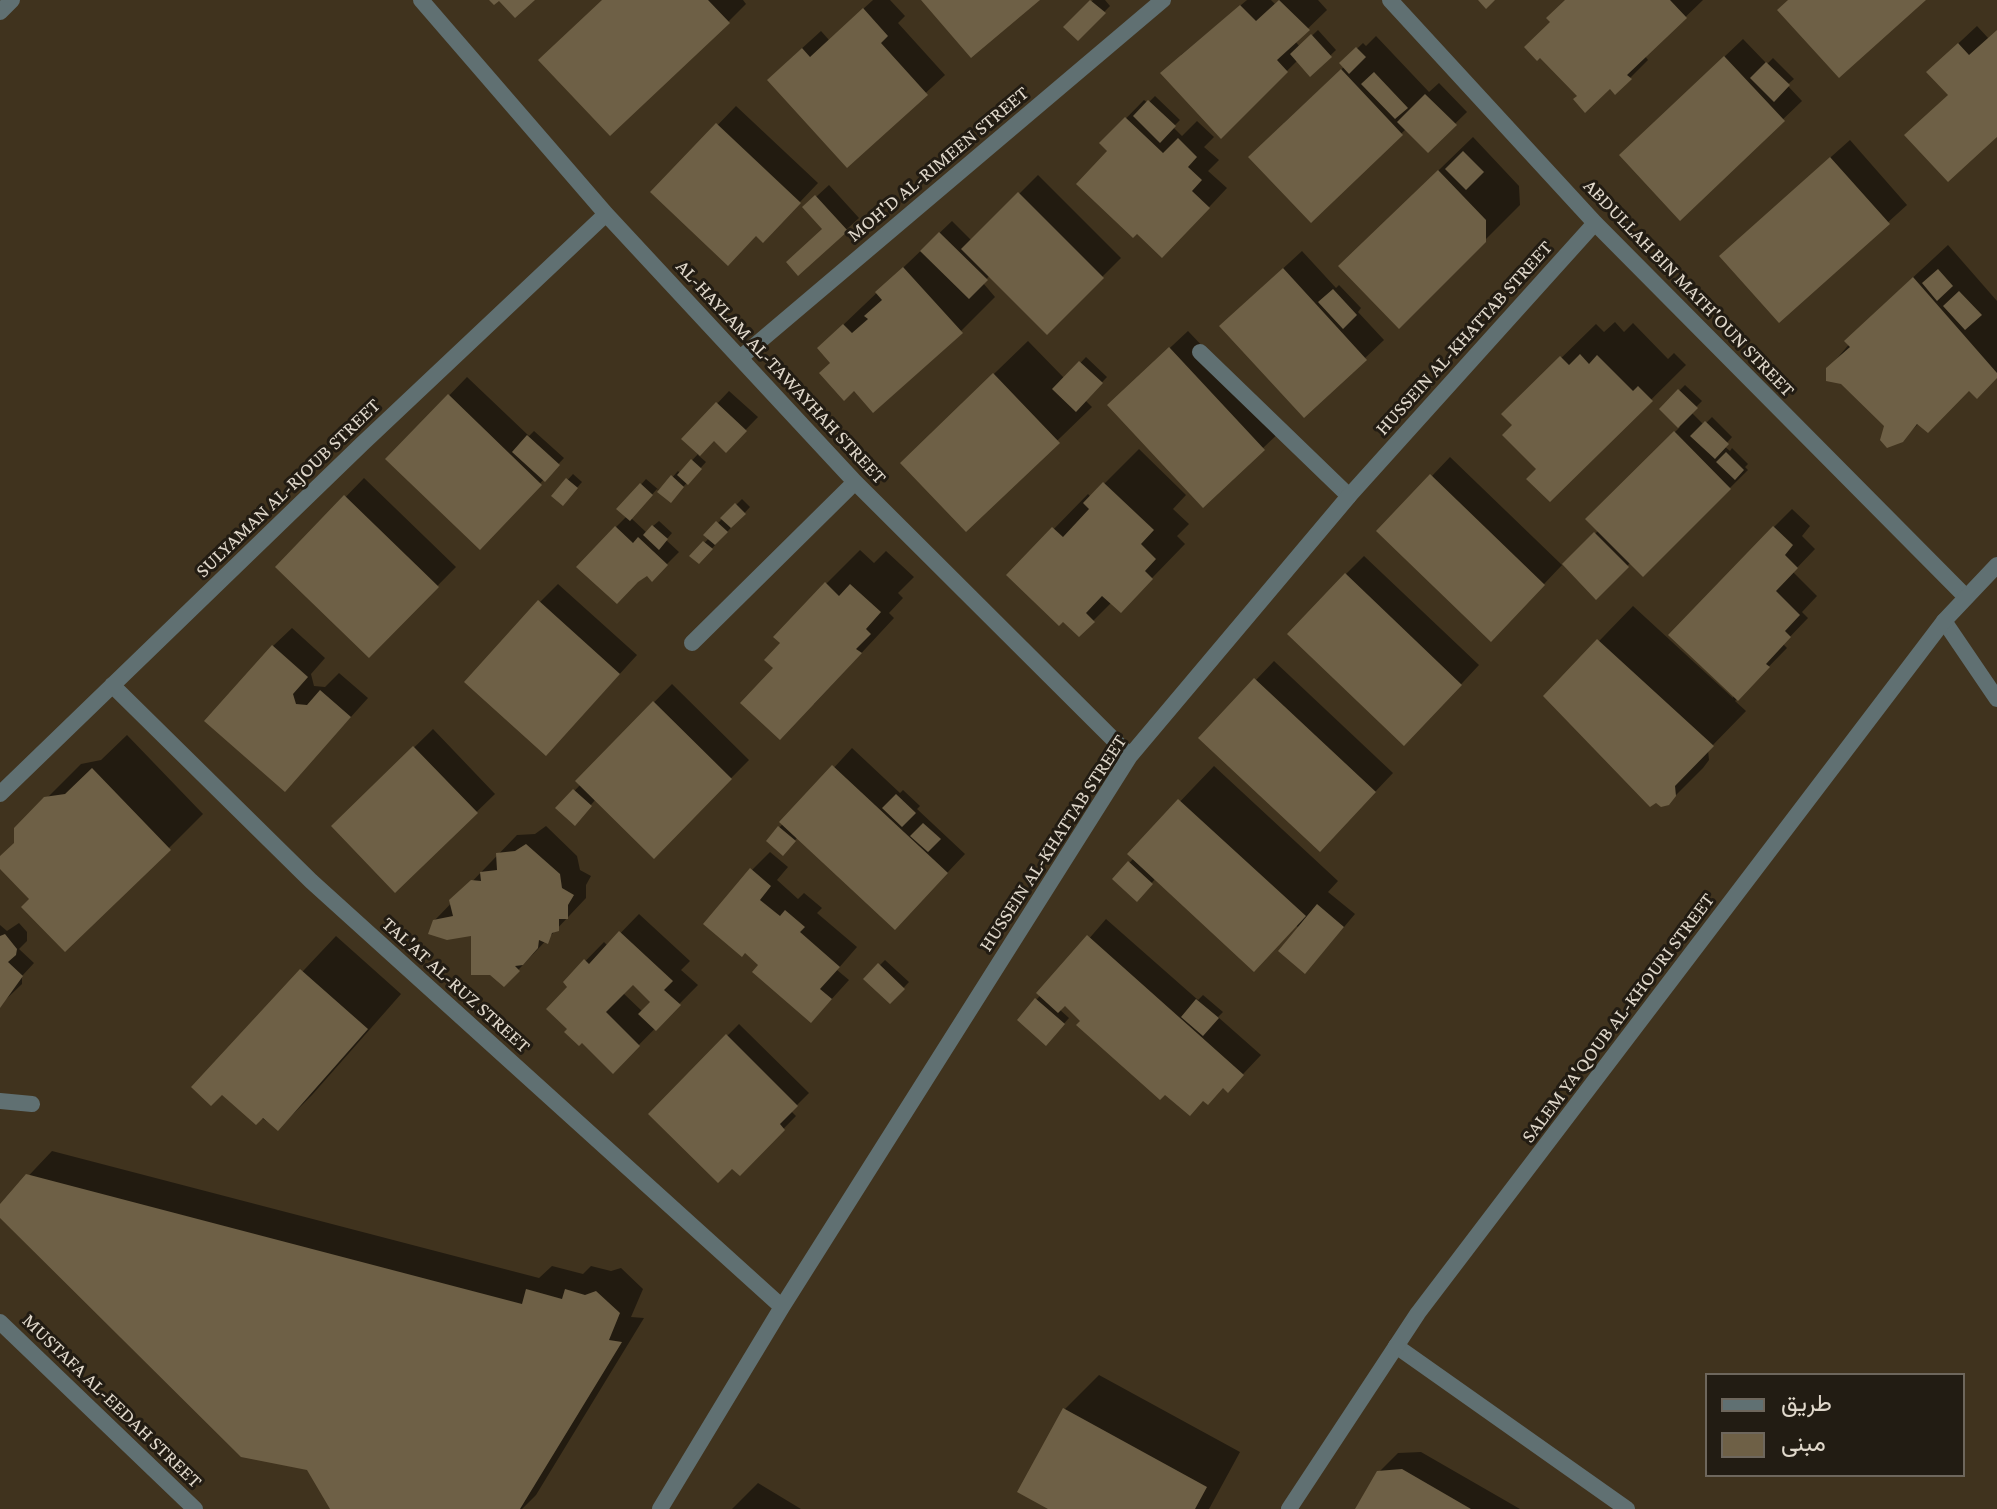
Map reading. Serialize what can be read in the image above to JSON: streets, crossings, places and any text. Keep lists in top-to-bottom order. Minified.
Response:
{"streets":{"street":["MOH'D AL-RIMEEN STREET","ABDULLAH BIN MATH'OUN STREET","HUSSEIN AL-KHATTAB STREET","AL-HAYLAM AL-TAWAYHAH STREET","SULYAMAN AL-RJOUB STREET","TAL'AT AL-RUZ STREET","SALEM YA'QOUB AL-KHOURI STREET","MUSTAFA AL-EEDAH STREET"]},"crossings":[["MOH'D AL-RIMEEN STREET","AL-HAYLAM AL-TAWAYHAH STREET"],["ABDULLAH BIN MATH'OUN STREET","HUSSEIN AL-KHATTAB STREET"],["ABDULLAH BIN MATH'OUN STREET","SALEM YA'QOUB AL-KHOURI STREET"],["HUSSEIN AL-KHATTAB STREET","AL-HAYLAM AL-TAWAYHAH STREET"],["HUSSEIN AL-KHATTAB STREET","TAL'AT AL-RUZ STREET"],["AL-HAYLAM AL-TAWAYHAH STREET","SULYAMAN AL-RJOUB STREET"],["SULYAMAN AL-RJOUB STREET","TAL'AT AL-RUZ STREET"]],"legend":["طريق","مبنى"]}
